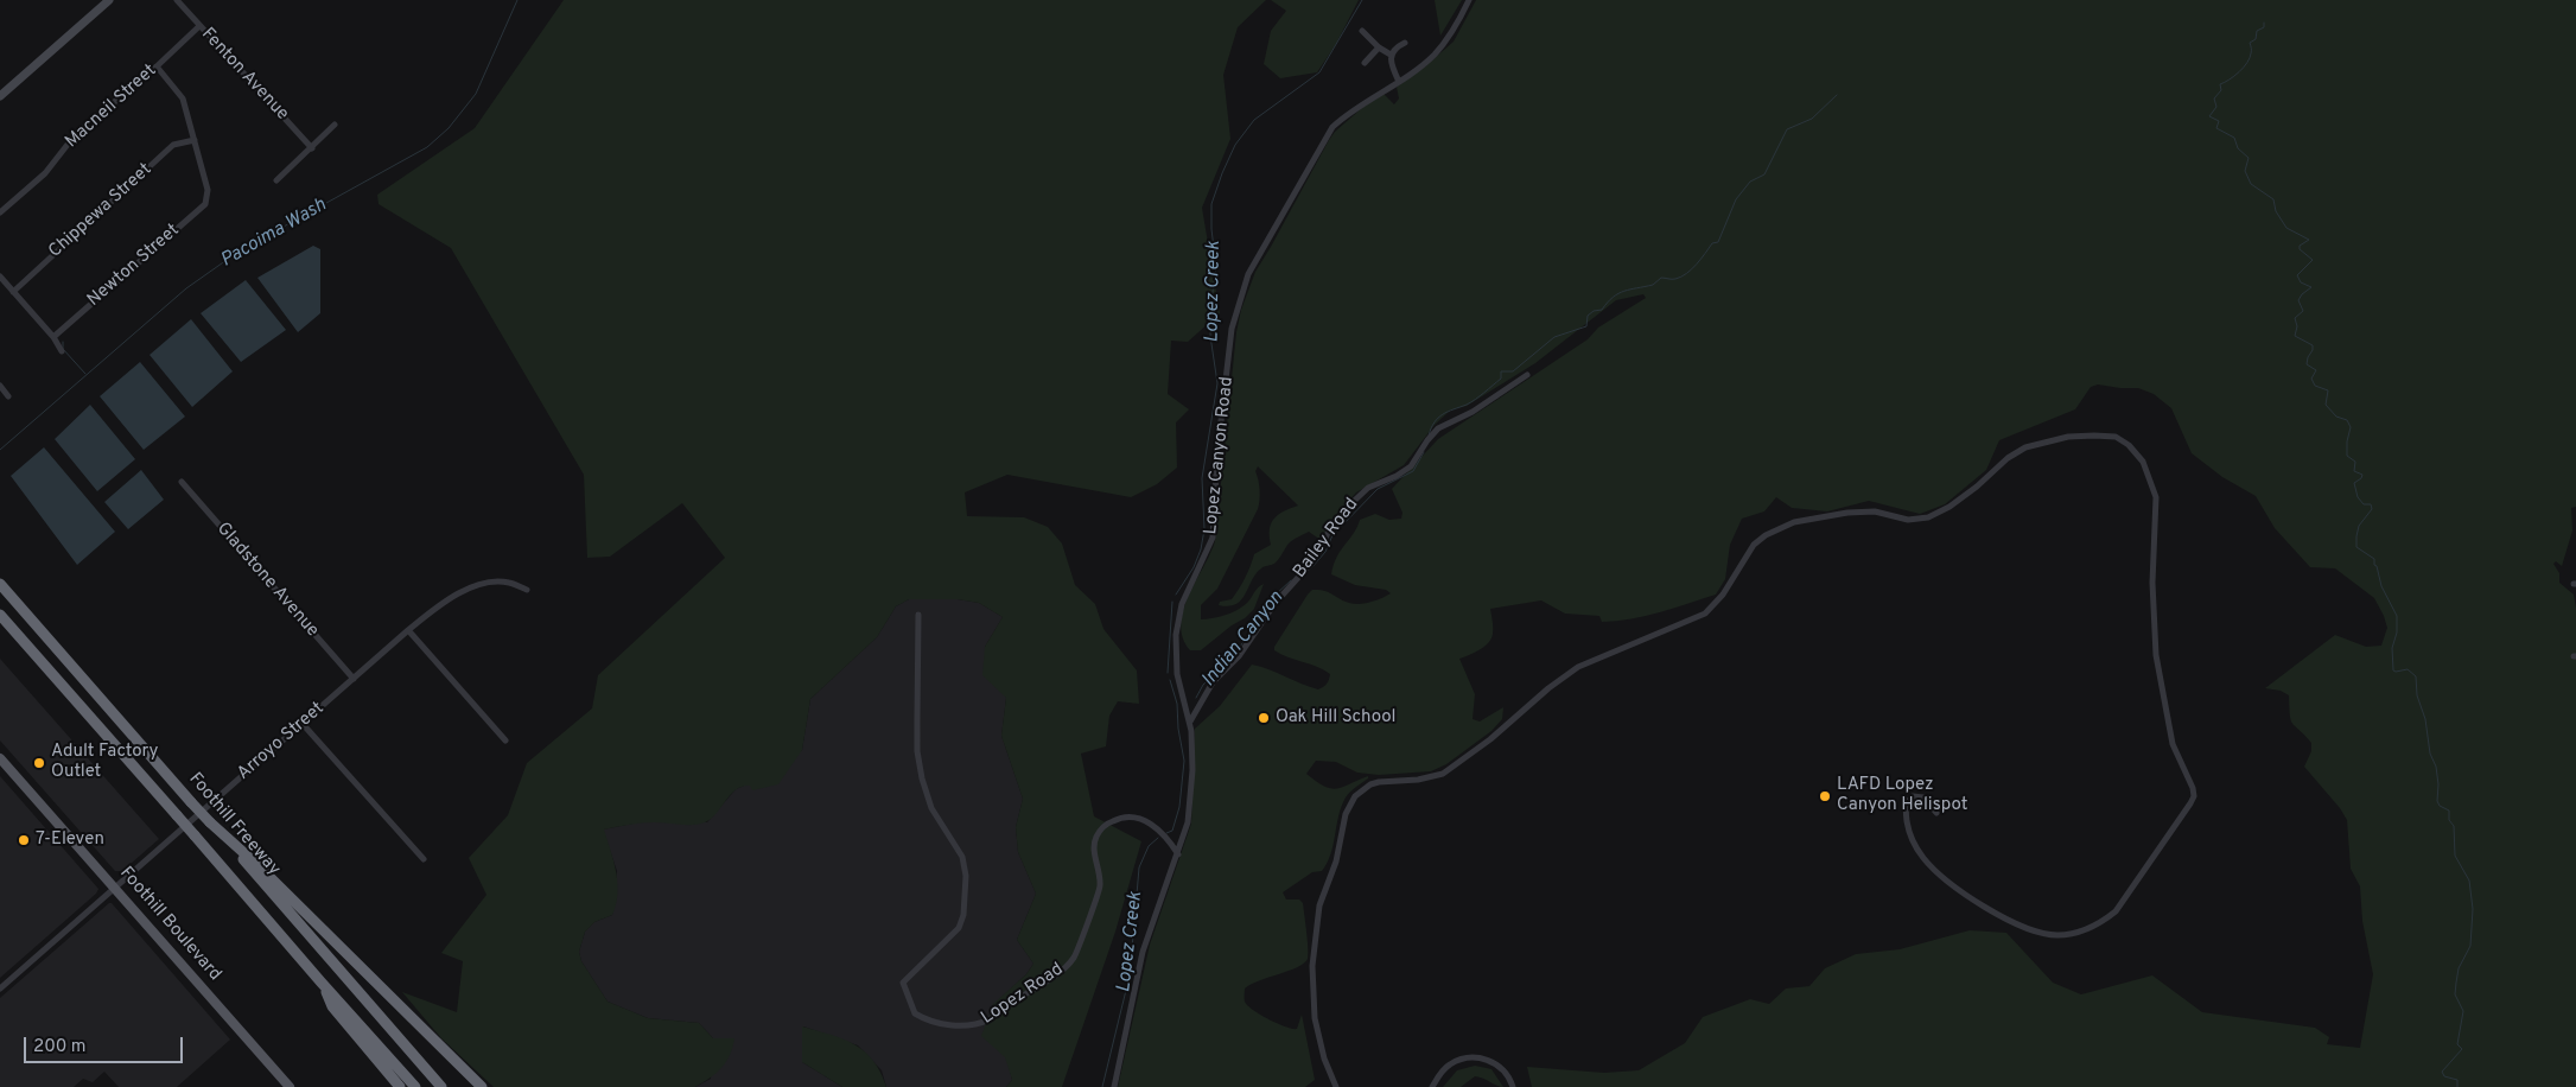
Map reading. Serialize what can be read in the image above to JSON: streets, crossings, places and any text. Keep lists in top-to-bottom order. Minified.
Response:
{"streets":{"highway":["Foothill Freeway"],"main road":["Foothill Boulevard"],"street":["Fenton Avenue","Macneil Street","Chippewa Street","Newton Street","Lopez Canyon Road","Bailey Road","Gladstone Avenue","Arroyo Street","Lopez Road"]},"crossings":[["Fenton Avenue","Macneil Street"],["Chippewa Street","Newton Street"],["Lopez Canyon Road","Bailey Road"],["Lopez Canyon Road","Lopez Road"],["Gladstone Avenue","Arroyo Street"],["Arroyo Street","Foothill Boulevard"]],"water":["Pacoima Wash","Lopez Creek","Indian Canyon"],"places":["Oak Hill School","Adult Factory Outlet","LAFD Lopez Canyon Helispot","7-Eleven"],"scale_bar":"200 m"}
